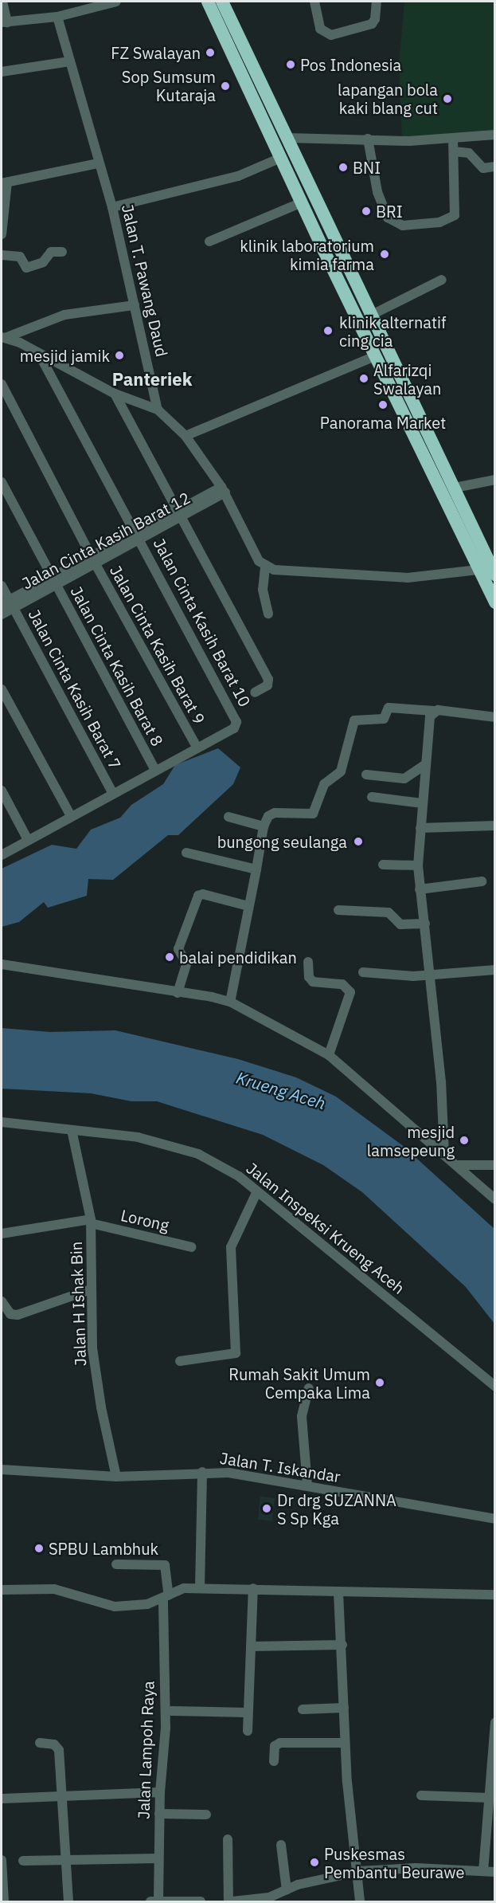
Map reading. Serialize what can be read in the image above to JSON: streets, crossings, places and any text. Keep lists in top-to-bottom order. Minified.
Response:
{"streets":{"street":["Jalan T. Pawang Daud","Jalan Cinta Kasih Barat 12","Jalan Cinta Kasih Barat 10","Jalan Cinta Kasih Barat 9","Jalan Cinta Kasih Barat 8","Jalan Cinta Kasih Barat 7","Lorong","Jalan Inspeksi Krueng Aceh","Jalan H Ishak Bin","Jalan T. Iskandar","Jalan Lampoh Raya"]},"crossings":[["Jalan Cinta Kasih Barat 12","Jalan Cinta Kasih Barat 10"],["Jalan Cinta Kasih Barat 12","Jalan Cinta Kasih Barat 9"],["Jalan Cinta Kasih Barat 12","Jalan Cinta Kasih Barat 8"],["Jalan Cinta Kasih Barat 12","Jalan Cinta Kasih Barat 7"],["Jalan Cinta Kasih Barat 10","Jalan Cinta Kasih Barat 9"],["Lorong","Jalan H Ishak Bin"],["Jalan Inspeksi Krueng Aceh","Jalan H Ishak Bin"],["Jalan H Ishak Bin","Jalan T. Iskandar"]],"districts":["Panteriek"],"water":["Krueng Aceh"],"places":["FZ Swalayan","Pos Indonesia","Sop Sumsum Kutaraja","lapangan bola kaki blang cut","BNI","BRI","klinik laboratorium kimia farma","klinik alternatif cing cia","mesjid jamik","Alfarizqi Swalayan","Panorama Market","bungong seulanga","balai pendidikan","mesjid lamsepeung","Rumah Sakit Umum Cempaka Lima","Dr drg SUZANNA S Sp Kga","SPBU Lambhuk","Puskesmas Pembantu Beurawe"]}
